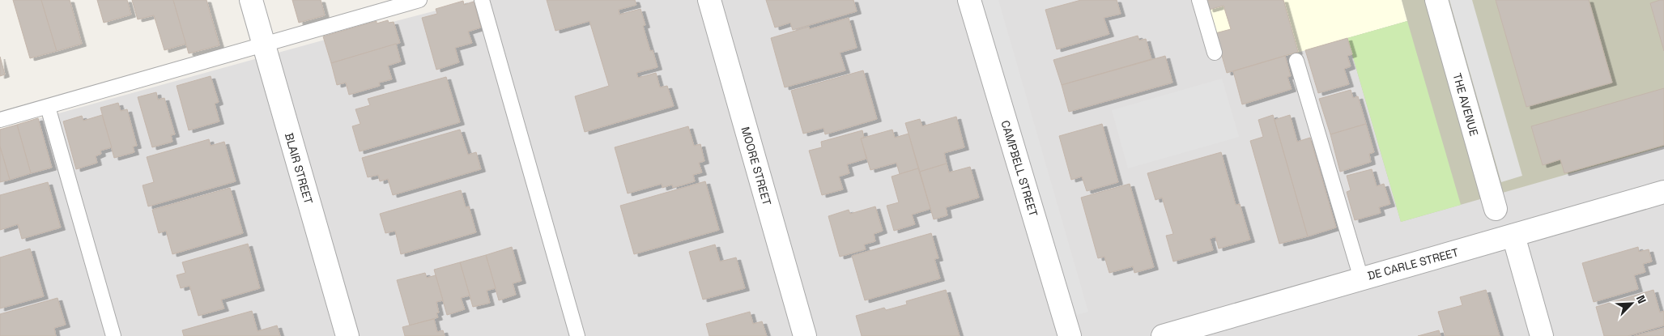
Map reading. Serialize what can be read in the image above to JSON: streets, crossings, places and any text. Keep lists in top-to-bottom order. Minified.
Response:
{"streets":{"street":["THE AVENUE","MOORE STREET","BLAIR STREET","CAMPBELL STREET","DE CARLE STREET"]},"north":"top right"}
